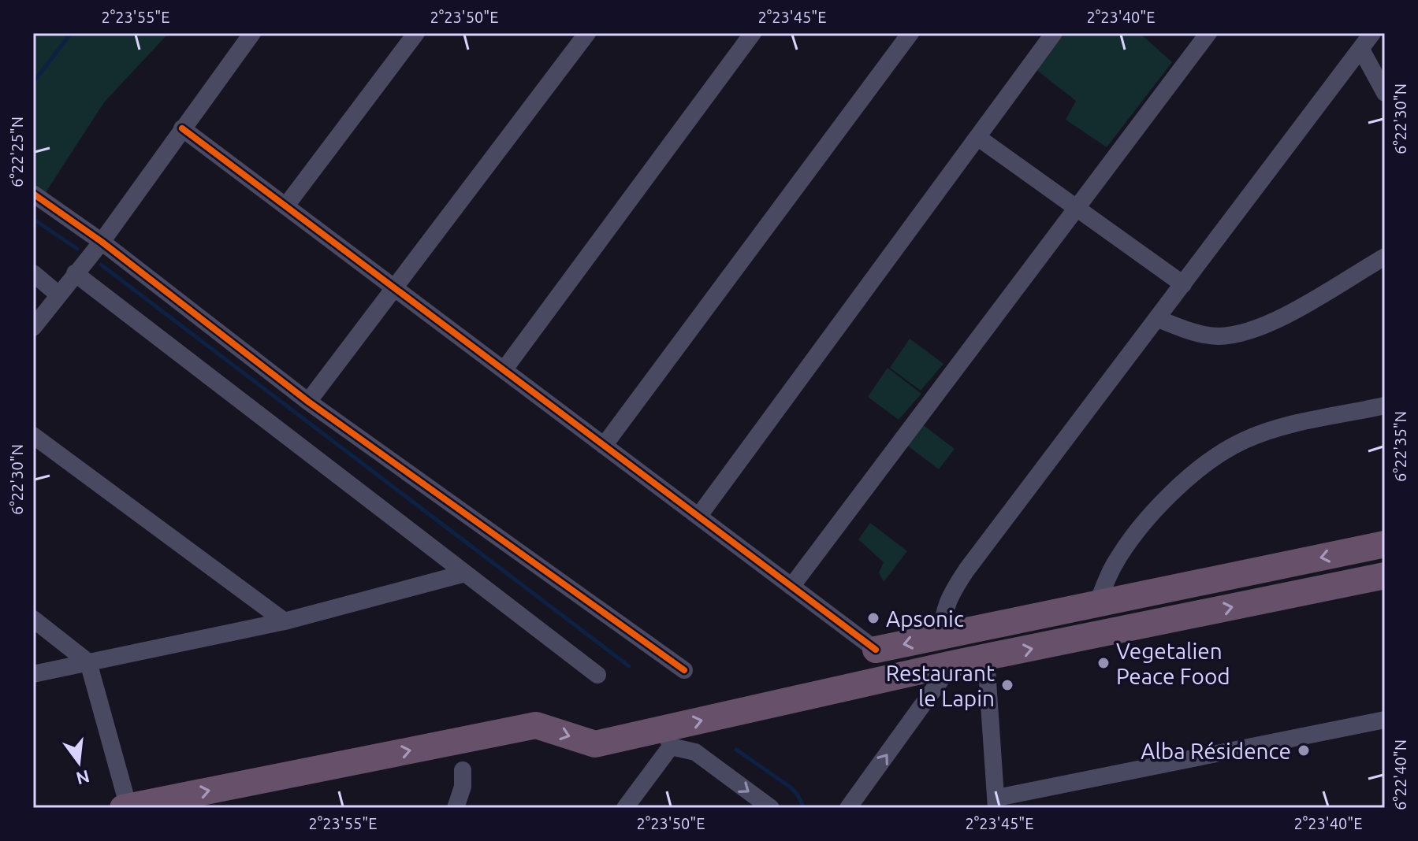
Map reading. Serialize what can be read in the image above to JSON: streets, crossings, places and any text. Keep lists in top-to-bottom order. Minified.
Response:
{"places":["Apsonic","Vegetalien Peace Food","Restaurant le Lapin","Alba Résidence"],"north":"bottom","coordinates":["2°23'55\"E","2°23'50\"E","2°23'45\"E","2°23'40\"E","6°22'30\"N","6°22'25\"N","6°22'35\"N","6°22'40\"N"]}
